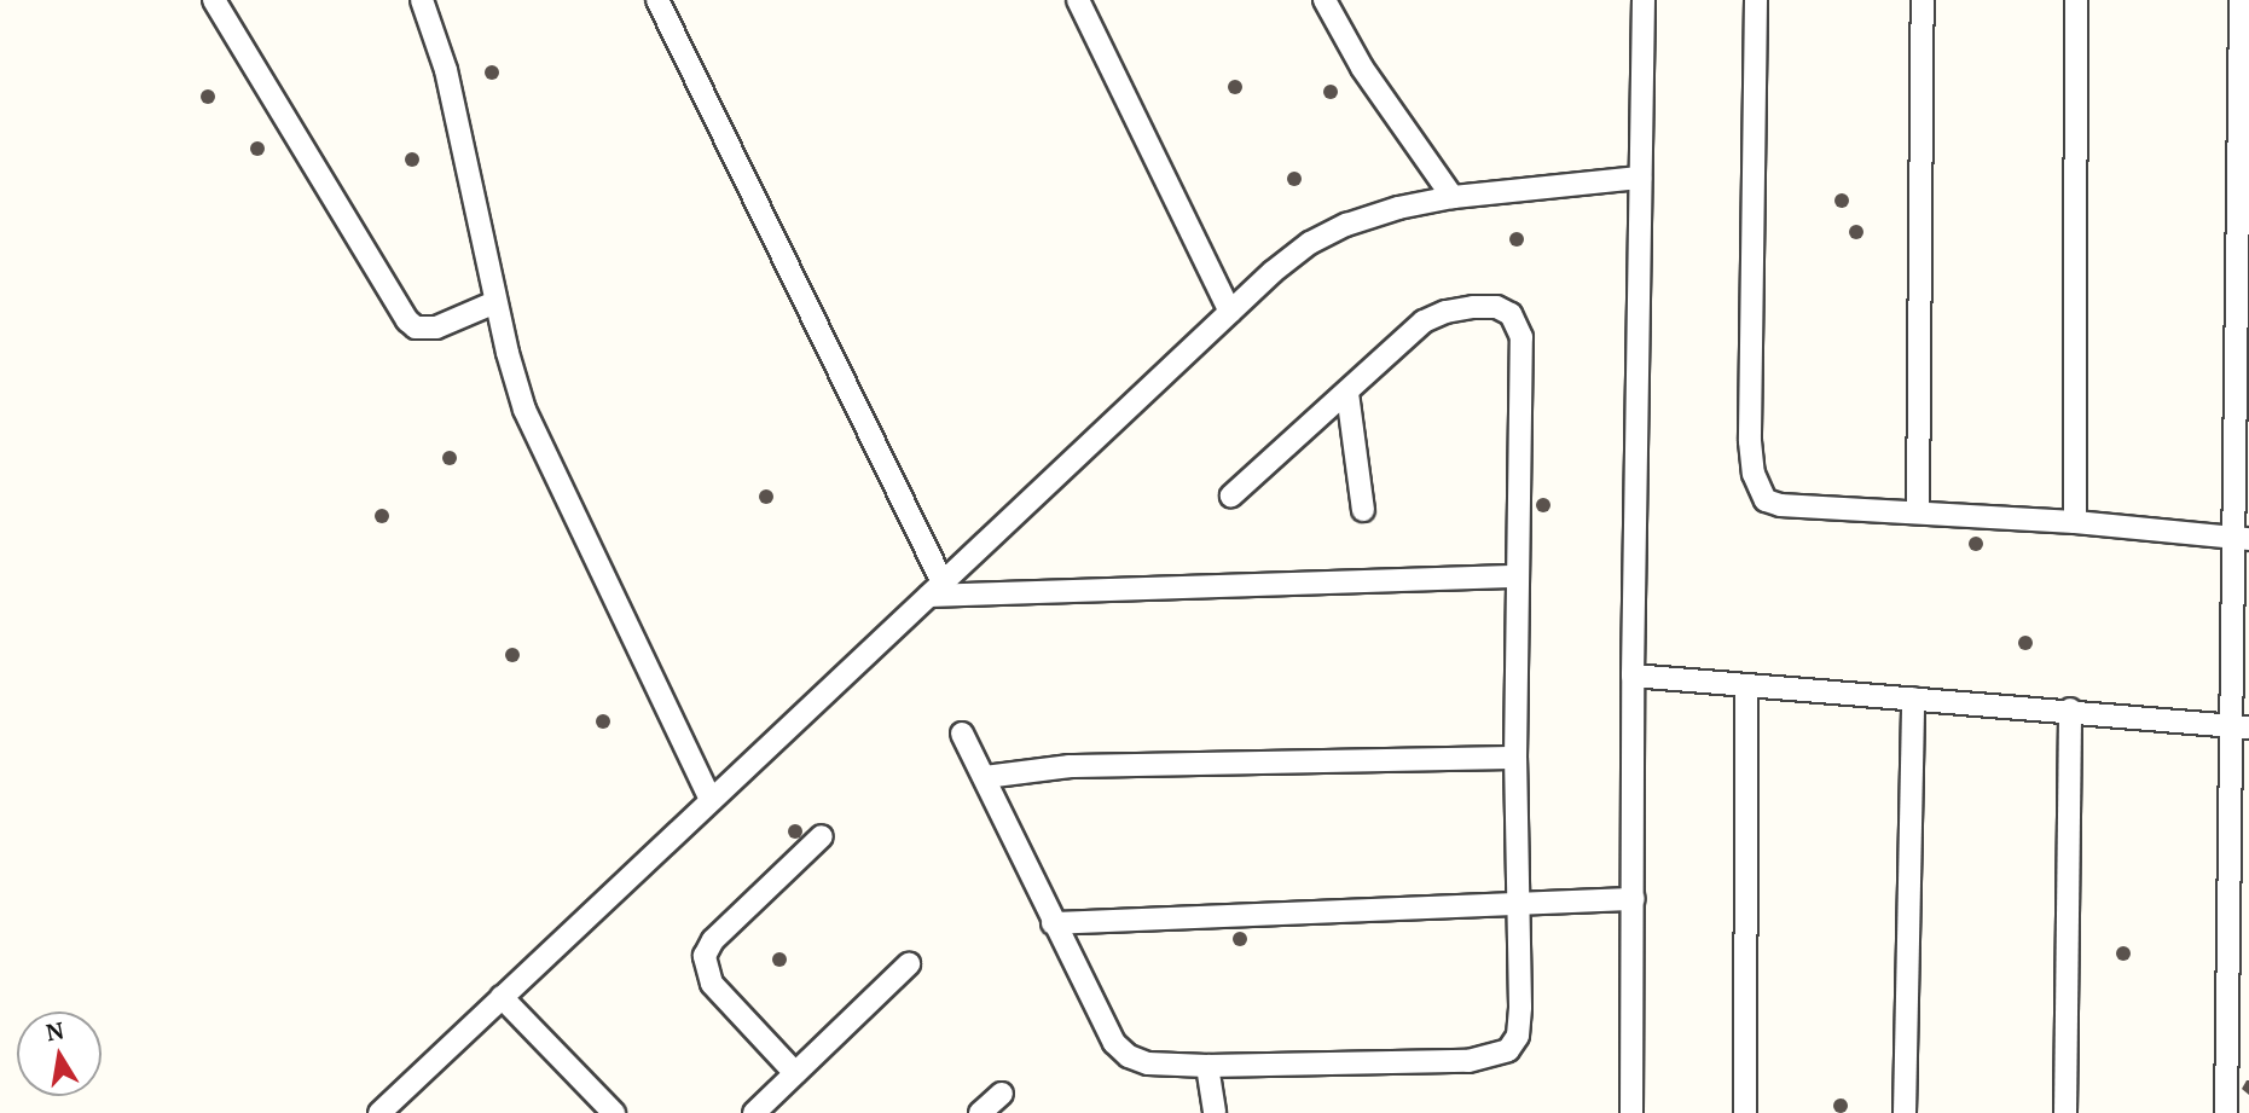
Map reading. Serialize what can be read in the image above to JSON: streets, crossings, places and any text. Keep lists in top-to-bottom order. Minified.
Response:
{"north":"top"}
